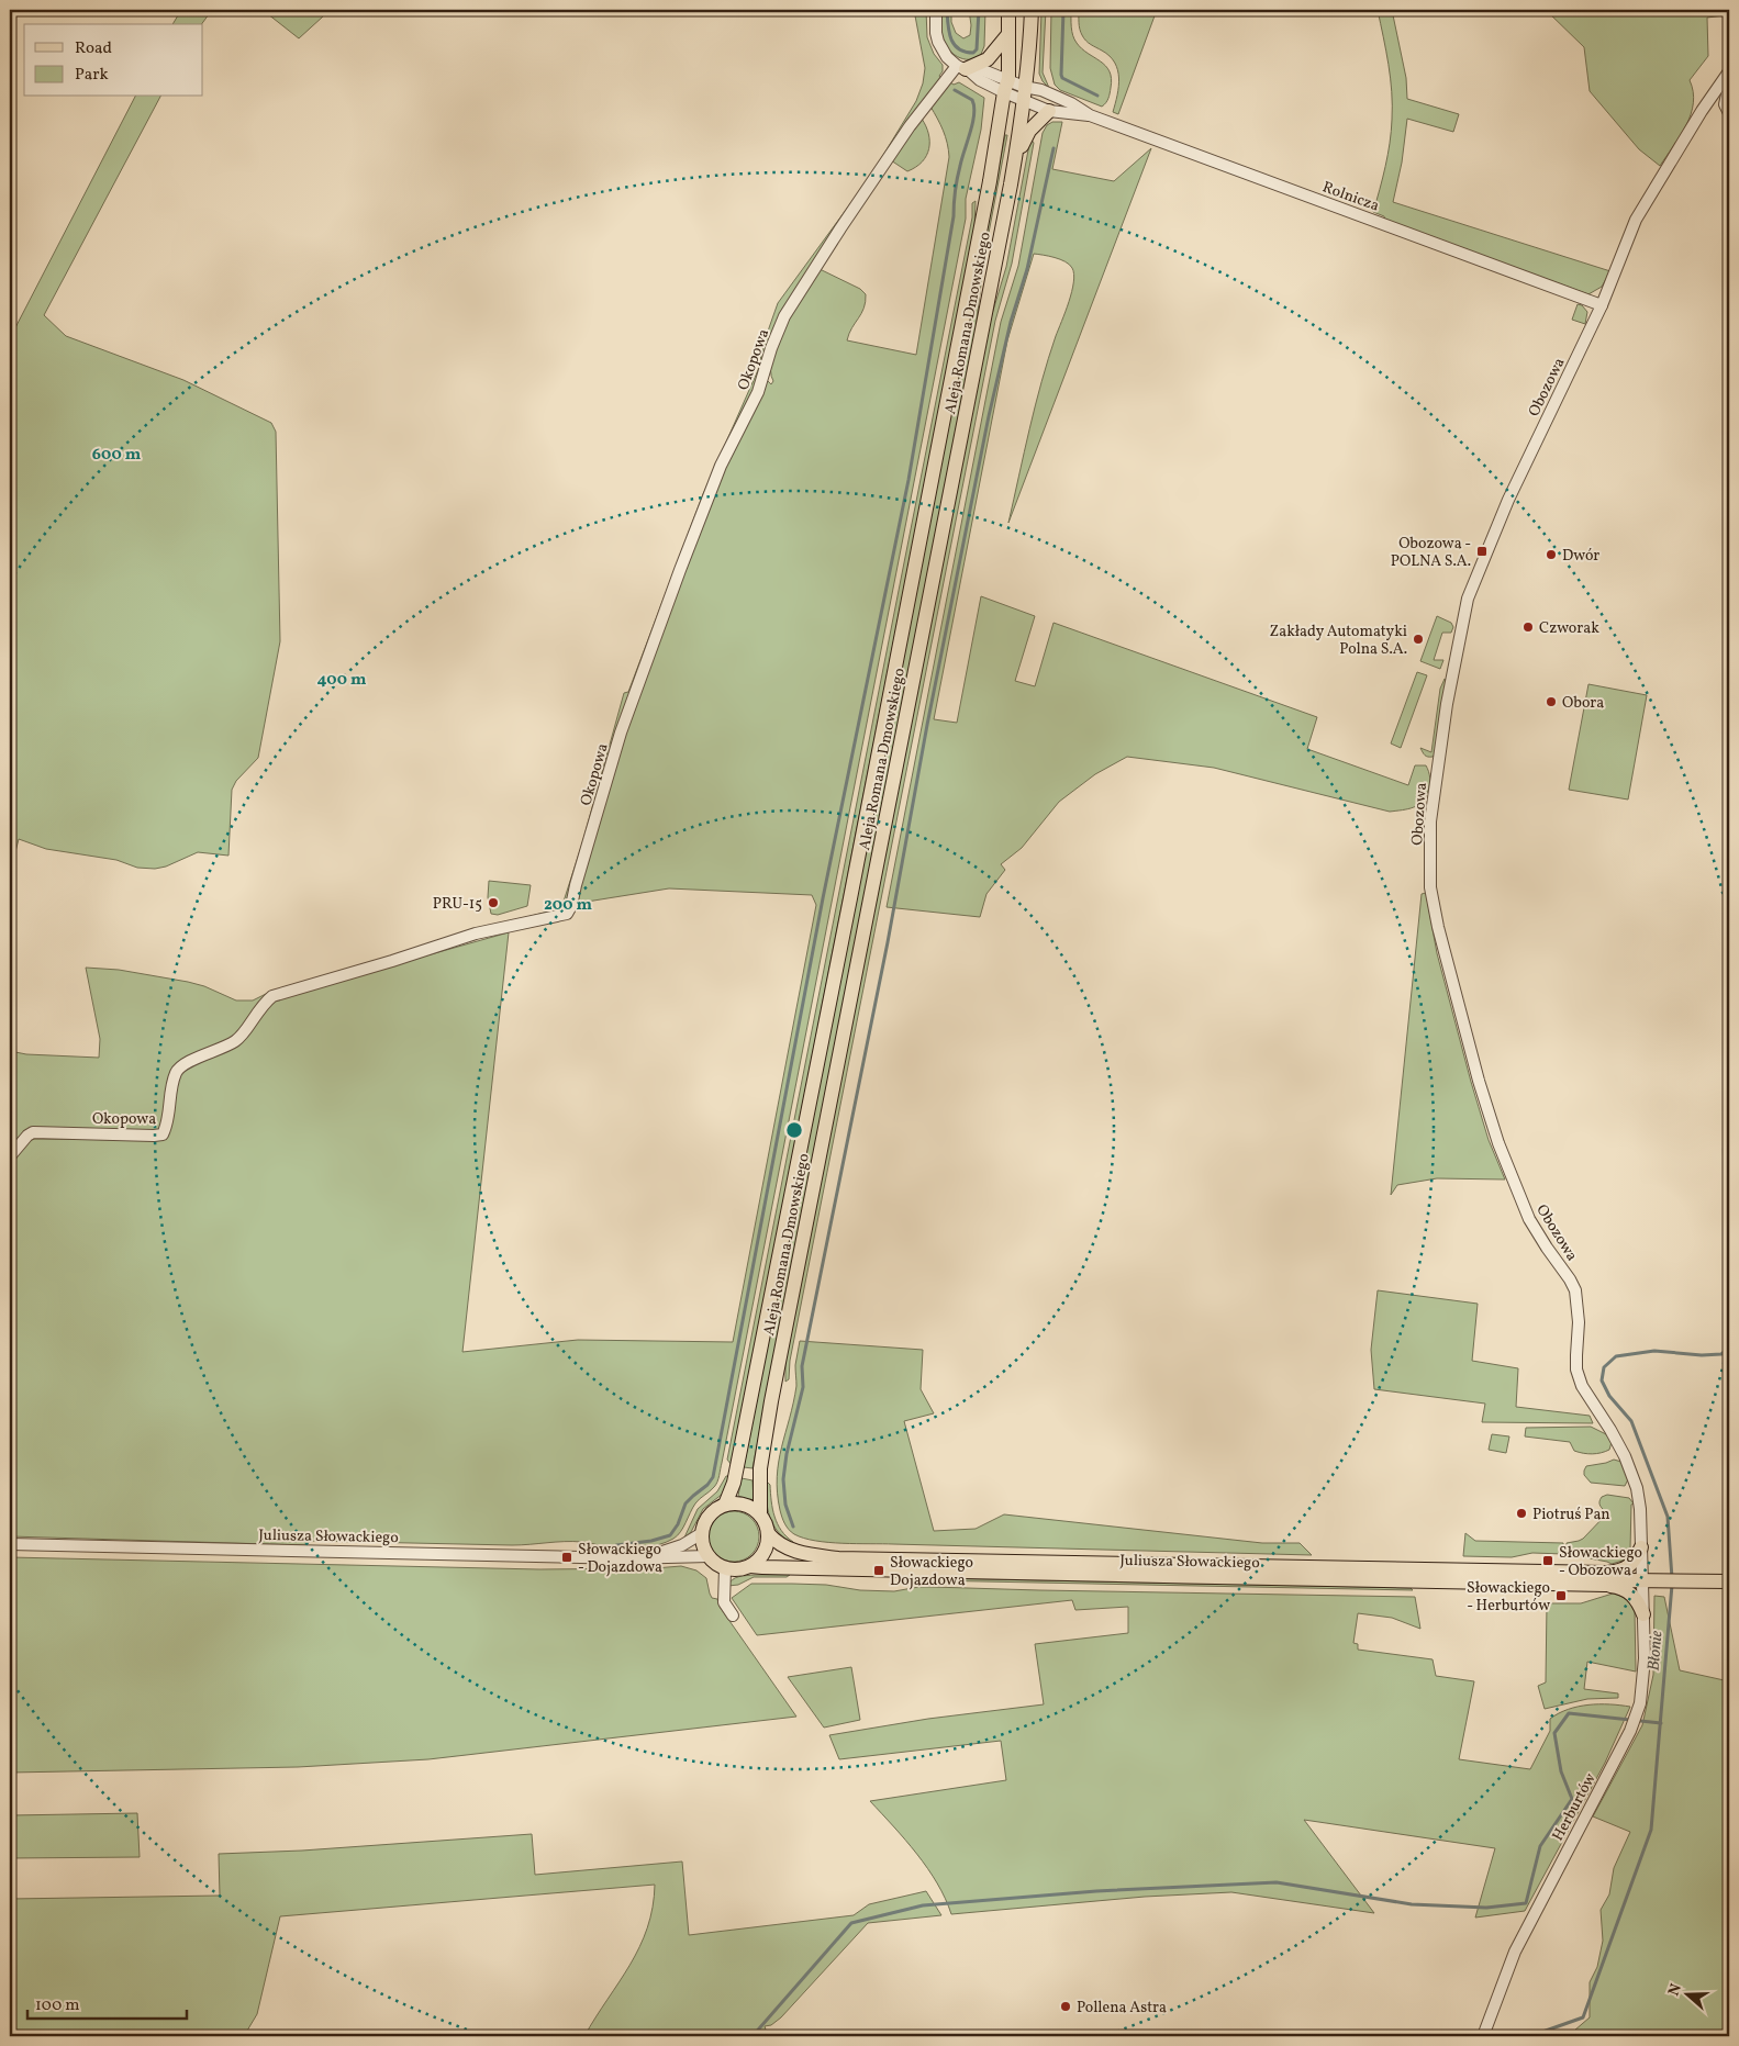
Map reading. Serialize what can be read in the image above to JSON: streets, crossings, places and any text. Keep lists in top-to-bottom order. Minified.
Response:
{"streets":{"main road":["Aleja Romana Dmowskiego","Juliusza Słowackiego"],"street":["Rolnicza","Okopowa","Obozowa","Herburtów"]},"crossings":[["Rolnicza","Aleja Romana Dmowskiego"],["Rolnicza","Okopowa"],["Rolnicza","Obozowa"],["Aleja Romana Dmowskiego","Juliusza Słowackiego"],["Obozowa","Juliusza Słowackiego"],["Obozowa","Herburtów"],["Juliusza Słowackiego","Herburtów"]],"water":["Błonie"],"places":{"transit":["Obozowa - POLNA S.A.","Słowackiego - Dojazdowa","Słowackiego - Obozowa","Słowackiego Dojazdowa","Słowackiego - Herburtów"],"other":["Dwór","Czworak","Zakłady Automatyki Polna S.A.","Obora","PRU-15","Piotruś Pan","Pollena Astra"]},"legend":["Road","Park"],"scale_bar":"100 m","north":"left","rings":["600 m","400 m","200 m"]}
